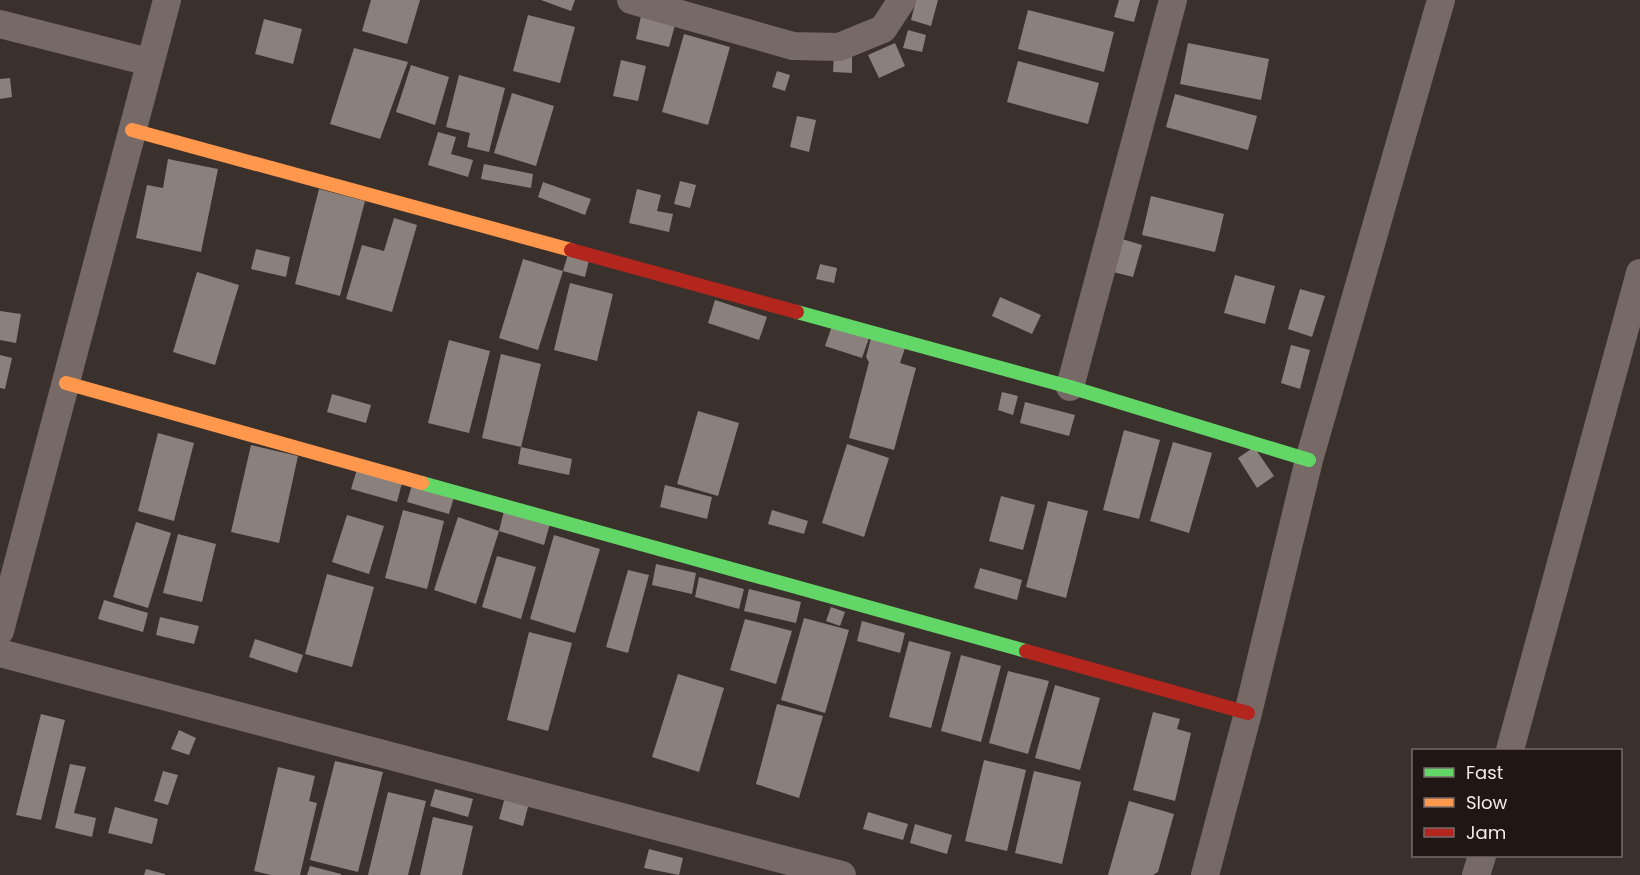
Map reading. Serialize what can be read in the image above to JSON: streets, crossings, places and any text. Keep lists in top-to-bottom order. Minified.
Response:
{"legend":["Fast","Slow","Jam"]}
